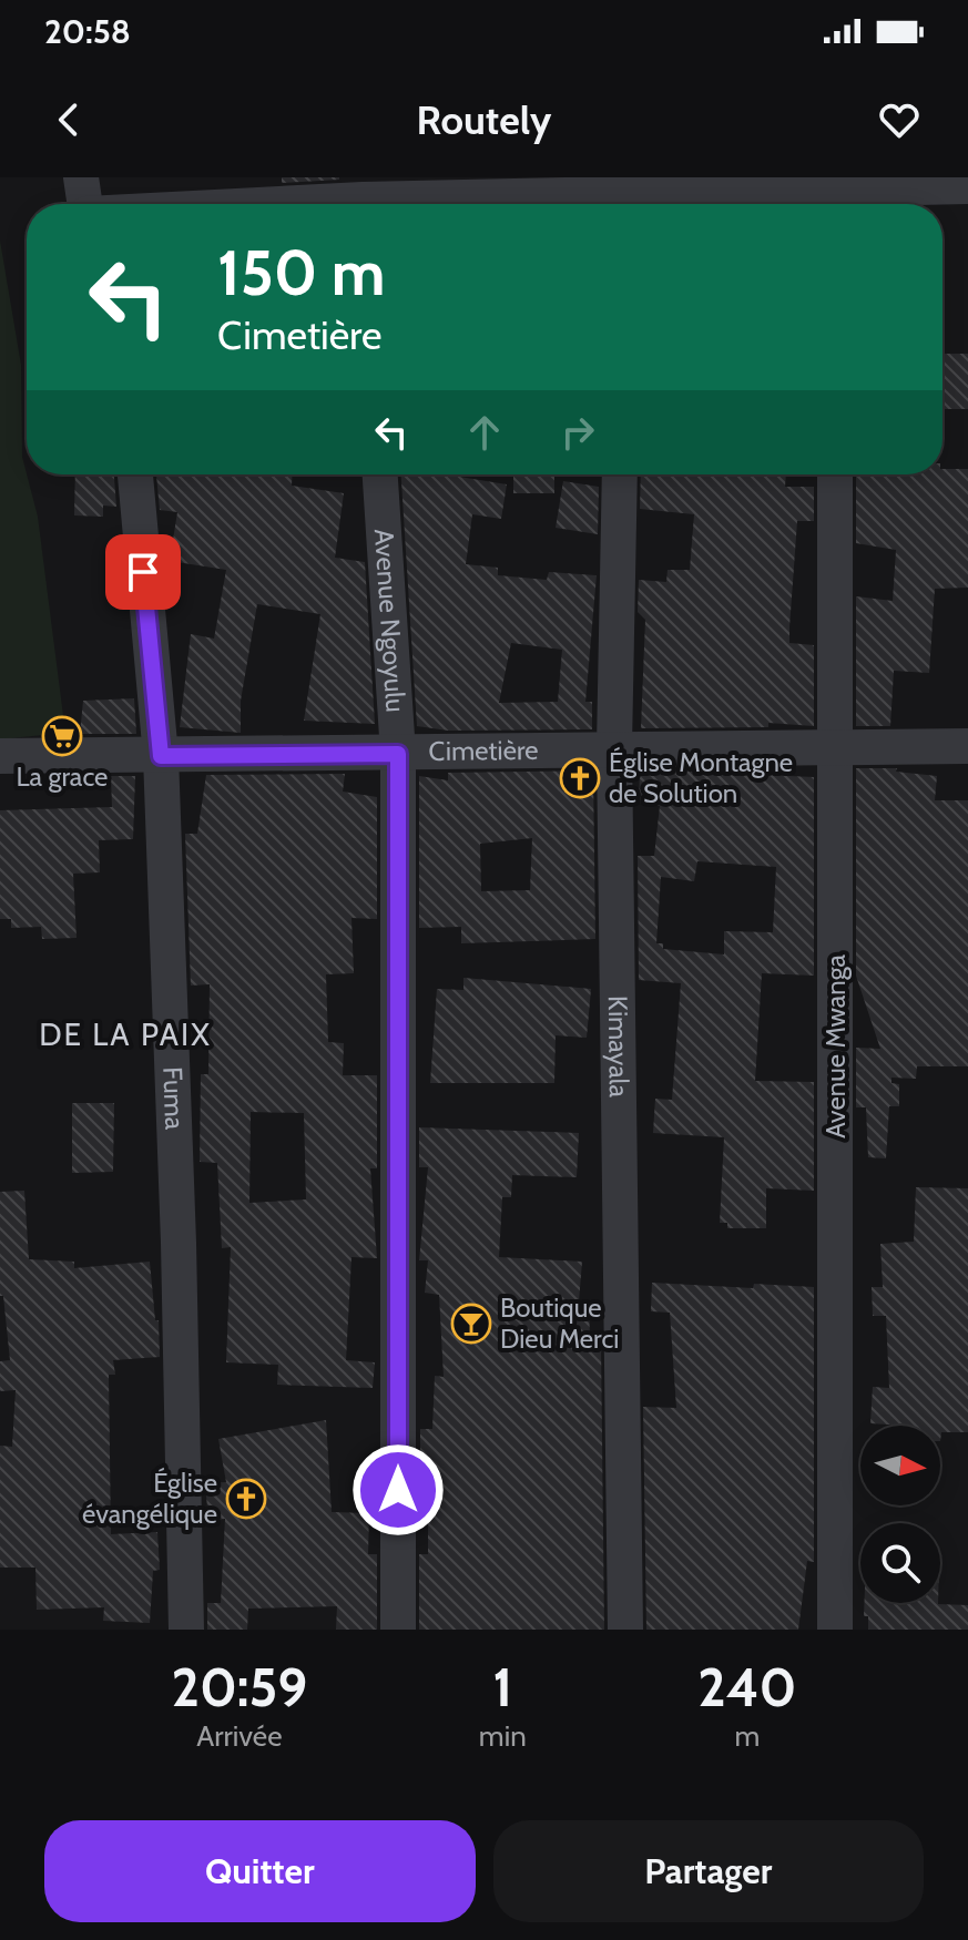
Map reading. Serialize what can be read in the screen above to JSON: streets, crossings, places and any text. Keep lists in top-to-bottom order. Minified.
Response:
{"streets":{"street":["Avenue Ngoyulu","Cimetière","Kimayala","Avenue Mwanga","Fuma"]},"crossings":[["Avenue Ngoyulu","Cimetière"],["Cimetière","Kimayala"],["Cimetière","Avenue Mwanga"],["Cimetière","Fuma"]],"districts":["DE LA PAIX"],"places":{"supermarket":["La grace"],"church":["Église Montagne de Solution","Église évangélique"],"bar":["Boutique Dieu Merci"]},"north":"right","page":{"status":"20:58","header":"Routely","turn":["150 m","Cimetière"],"eta":["20:59","Arrivée","1","min","240","m"],"buttons":["Quitter","Partager"]}}
